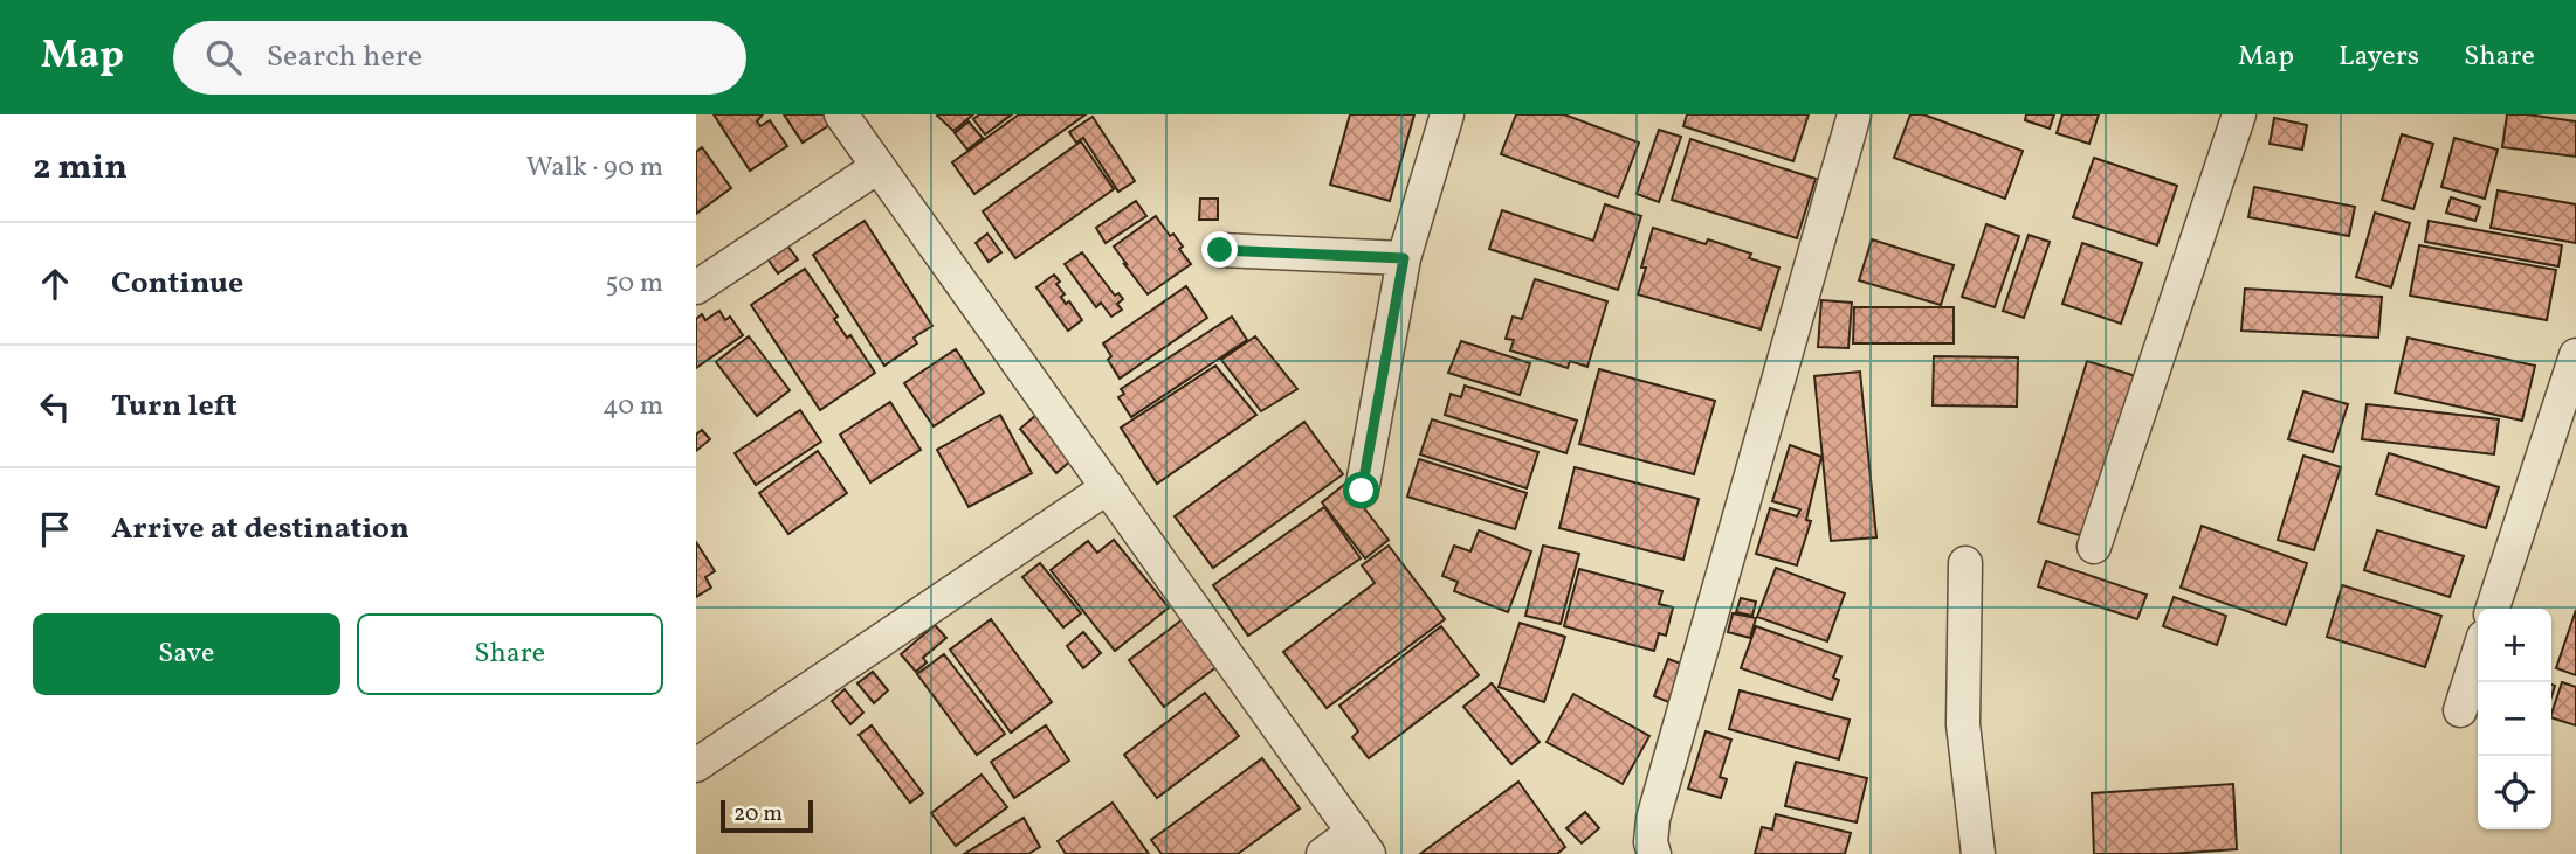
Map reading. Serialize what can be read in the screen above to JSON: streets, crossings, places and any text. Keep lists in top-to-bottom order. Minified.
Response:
{"scale_bar":"20 m","page":{"header":"Map","search":"Search here","nav":["Map","Layers","Share"],"heading":["2 min","Walk · 90 m"],"list":[["Continue","50 m"],["Turn left","40 m"],"Arrive at destination"],"buttons":["Save","Share"],"map_buttons":["+","−"],"scale":"20 m"}}
